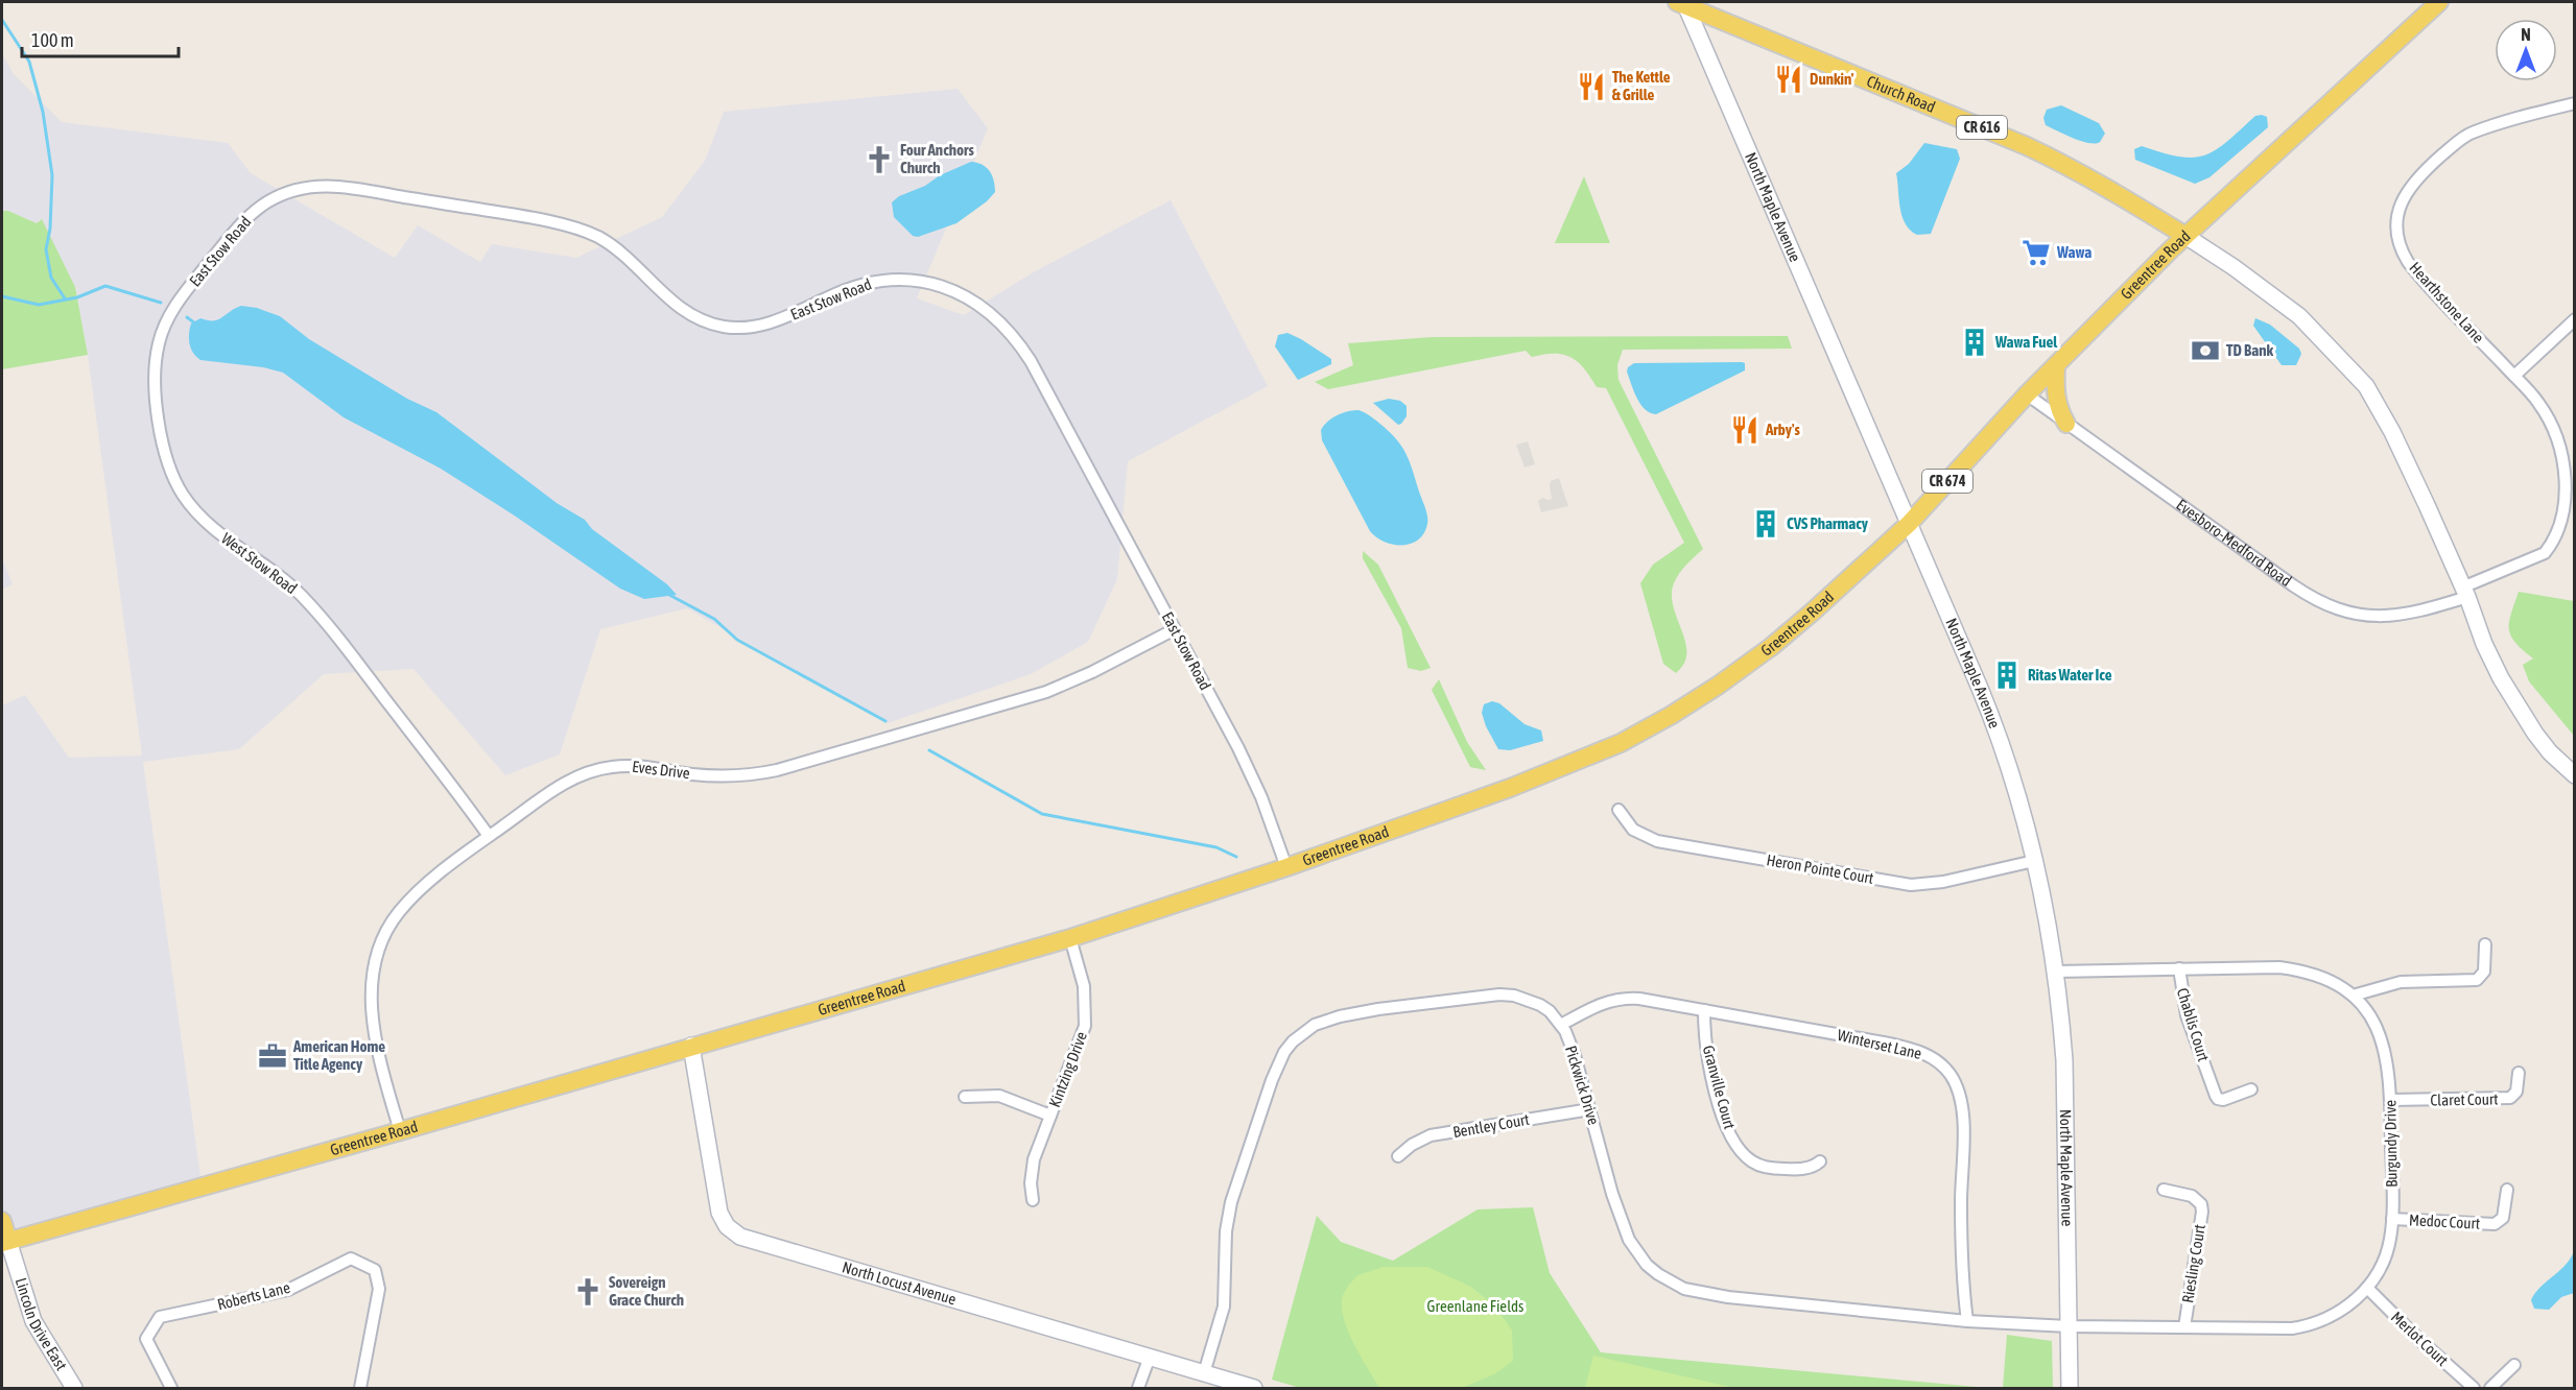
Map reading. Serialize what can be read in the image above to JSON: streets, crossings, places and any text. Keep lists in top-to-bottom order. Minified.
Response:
{"streets":{"main road":["Church Road","CR 616","Greentree Road","CR 674","Lincoln Drive East"],"street":["North Maple Avenue","East Stow Road","Hearthstone Lane","Evesboro-Medford Road","West Stow Road","Eves Drive","Heron Pointe Court","Chablis Court","Winterset Lane","Kintzing Drive","Pickwick Drive","Granville Court","Claret Court","Bentley Court","Burgundy Drive","Medoc Court","Riesling Court","North Locust Avenue","Roberts Lane","Merlot Court"]},"crossings":[["Church Road","North Maple Avenue"],["Church Road","Greentree Road"],["North Maple Avenue","Greentree Road"],["North Maple Avenue","Heron Pointe Court"],["North Maple Avenue","Pickwick Drive"],["North Maple Avenue","Burgundy Drive"],["East Stow Road","Greentree Road"],["East Stow Road","West Stow Road"],["East Stow Road","Eves Drive"],["Greentree Road","Evesboro-Medford Road"],["Greentree Road","Eves Drive"],["Greentree Road","Kintzing Drive"],["Greentree Road","North Locust Avenue"],["Greentree Road","Lincoln Drive East"],["Hearthstone Lane","Evesboro-Medford Road"],["West Stow Road","Eves Drive"],["Chablis Court","Burgundy Drive"],["Winterset Lane","Pickwick Drive"],["Winterset Lane","Granville Court"],["Pickwick Drive","Bentley Court"],["Pickwick Drive","Burgundy Drive"],["Pickwick Drive","North Locust Avenue"],["Claret Court","Burgundy Drive"],["Burgundy Drive","Medoc Court"],["Burgundy Drive","Riesling Court"],["Burgundy Drive","Merlot Court"]],"parks":["Greenlane Fields"],"places":{"restaurant":["Dunkin'","The Kettle & Grille","Arby's"],"church":["Four Anchors Church","Sovereign Grace Church"],"supermarket":["Wawa"],"building":["Wawa Fuel","CVS Pharmacy","Ritas Water Ice"],"bank":["TD Bank"],"office":["American Home Title Agency"]},"scale_bar":"100 m","north":"top"}
